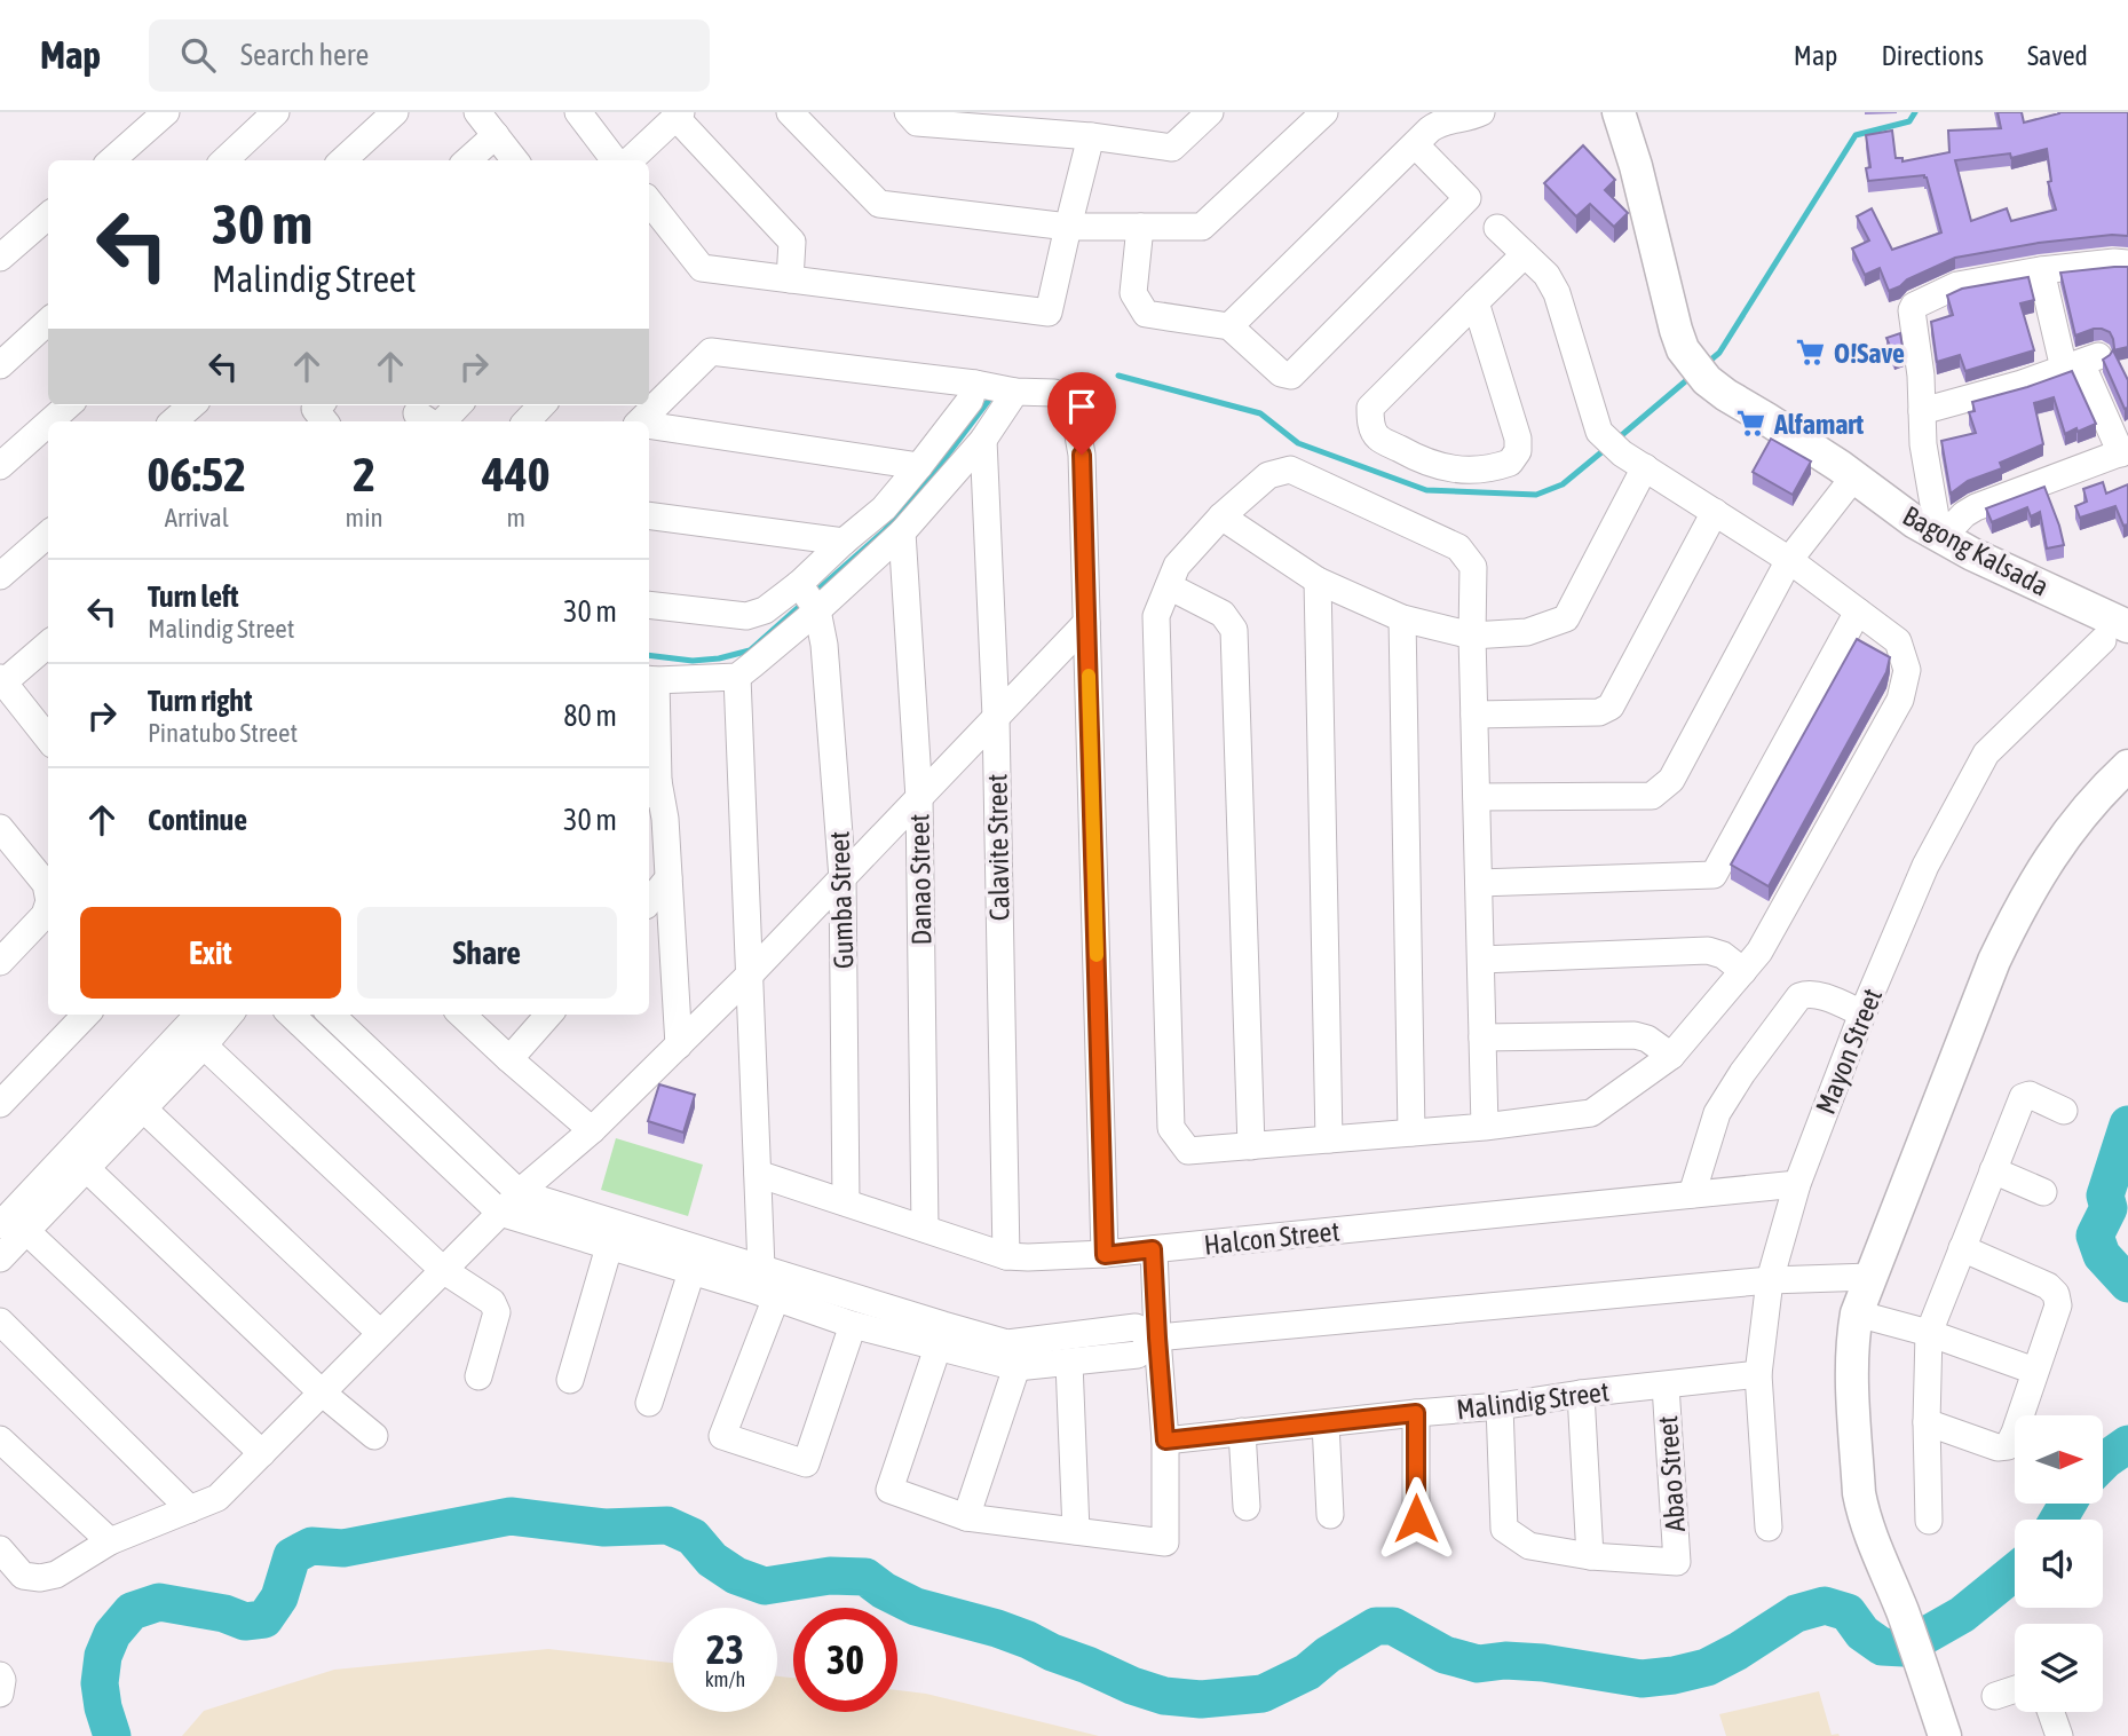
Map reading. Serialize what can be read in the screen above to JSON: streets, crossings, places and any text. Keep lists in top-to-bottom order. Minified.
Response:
{"streets":{"street":["Bagong Kalsada","Calavite Street","Danao Street","Gumba Street","Mayon Street","Halcon Street","Malindig Street","Abao Street"]},"crossings":[["Bagong Kalsada","Mayon Street"],["Calavite Street","Halcon Street"],["Danao Street","Halcon Street"],["Gumba Street","Halcon Street"],["Mayon Street","Halcon Street"],["Mayon Street","Malindig Street"],["Malindig Street","Abao Street"]],"places":{"supermarket":["O!Save","Alfamart"]},"north":"right","page":{"header":"Map","search":"Search here","nav":["Map","Directions","Saved"],"turn":["30 m","Malindig Street"],"eta":["06:52","Arrival","2","min","440","m"],"list":[{"name":"Turn left","note":"Malindig Street","value":"30 m"},{"name":"Turn right","note":"Pinatubo Street","value":"80 m"},{"name":"Continue","value":"30 m"}],"buttons":["Exit","Share"],"speed":"23 km/h","limit":"30"}}
